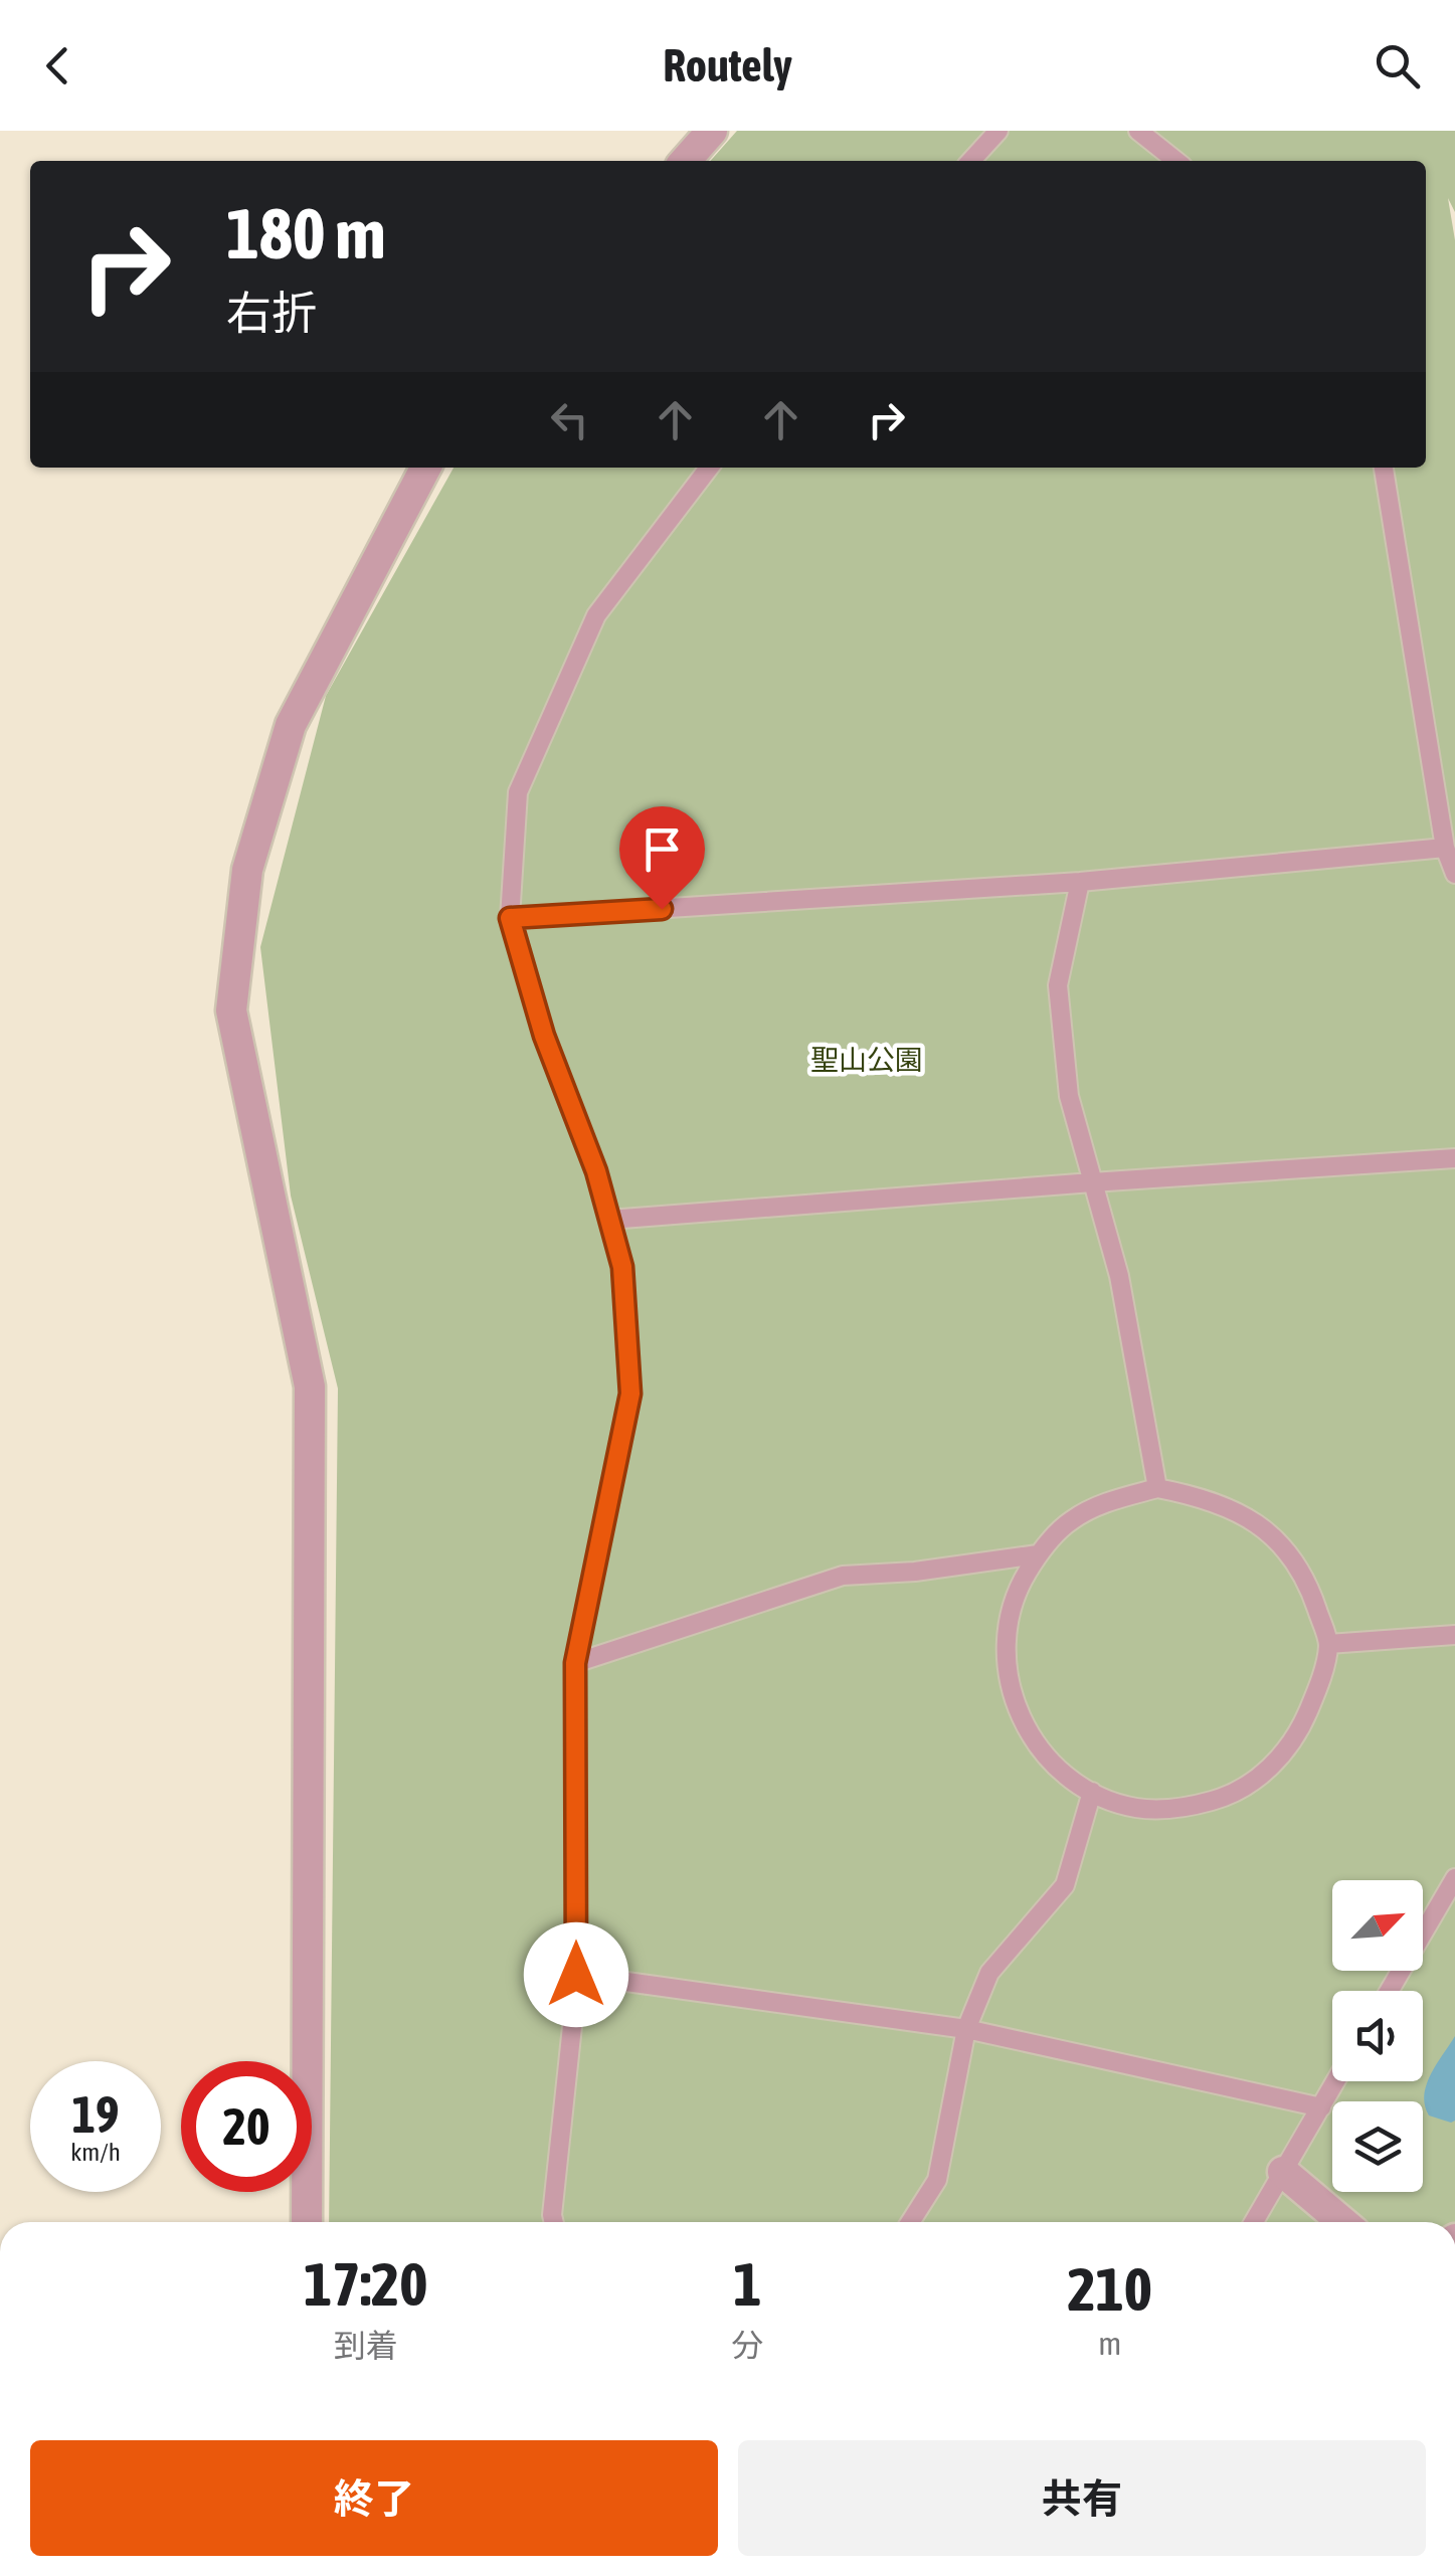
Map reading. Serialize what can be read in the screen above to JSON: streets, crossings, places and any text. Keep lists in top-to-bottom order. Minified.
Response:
{"parks":["聖山公園"],"north":"top right","page":{"header":"Routely","turn":["180 m","右折"],"speed":"19 km/h","limit":"20","eta":["17:20","到着","1","分","210","m"],"buttons":["終了","共有"]}}
